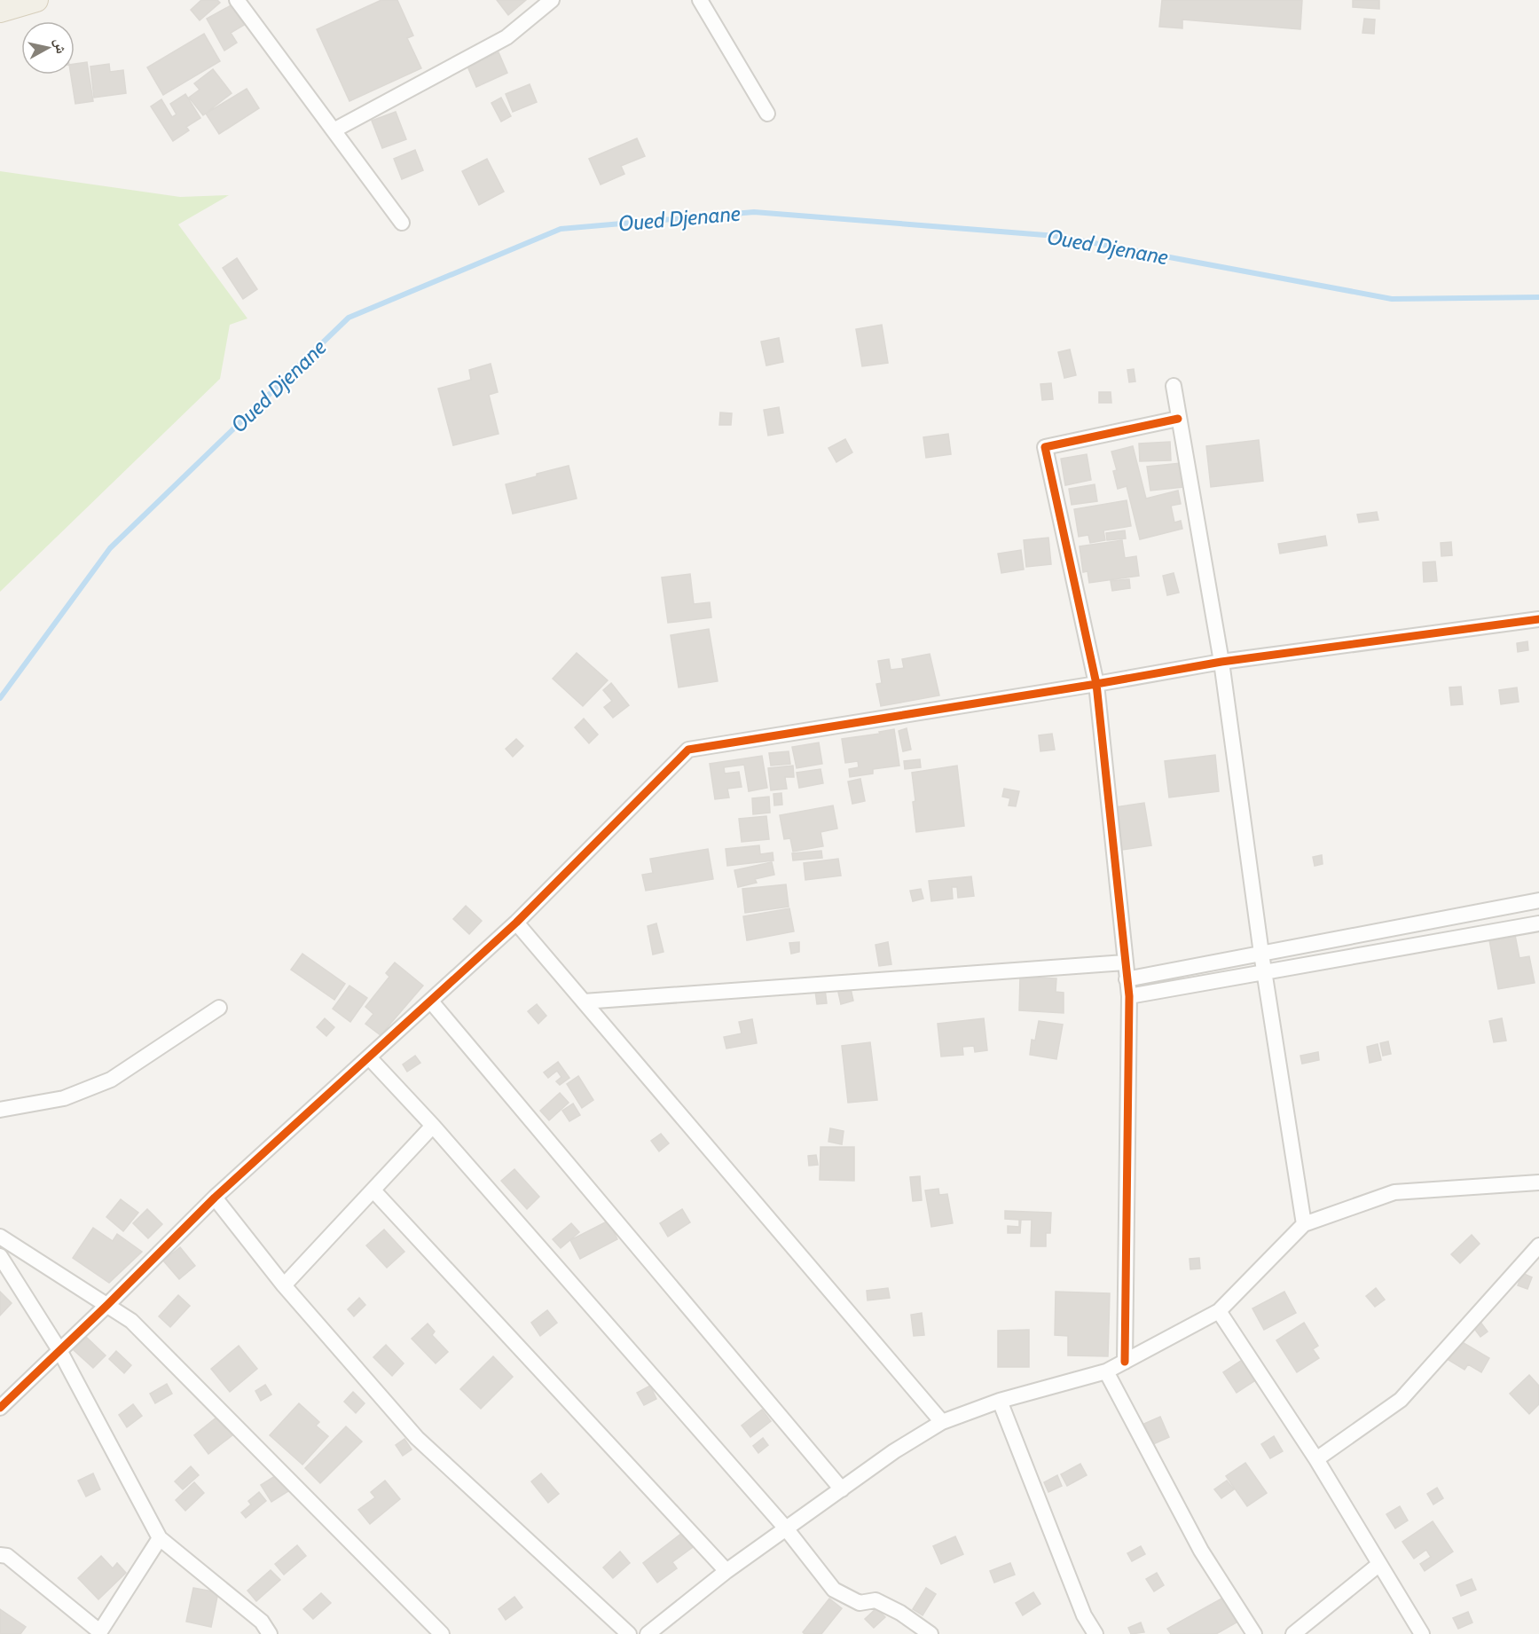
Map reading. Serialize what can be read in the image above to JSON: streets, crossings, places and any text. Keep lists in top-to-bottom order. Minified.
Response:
{"water":["Oued Djenane"],"north":"right"}
